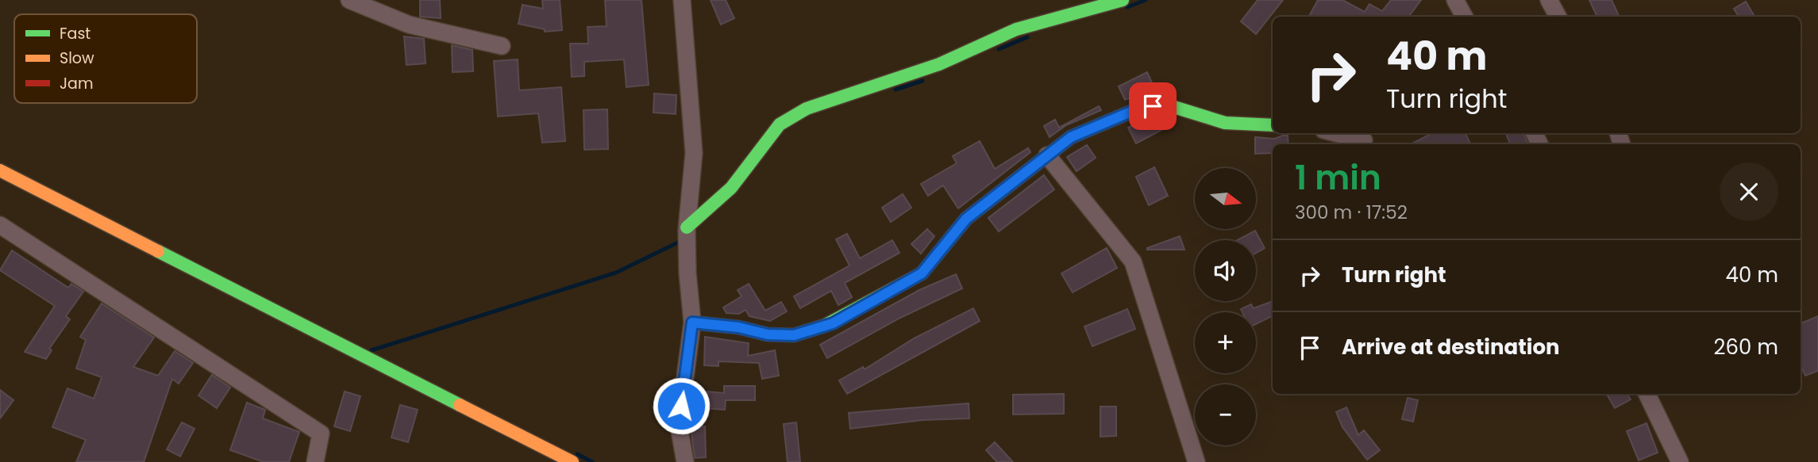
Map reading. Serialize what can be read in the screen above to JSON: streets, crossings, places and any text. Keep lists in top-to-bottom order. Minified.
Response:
{"legend":["Fast","Slow","Jam"],"north":"right","page":{"turn":["40 m","Turn right"],"heading":["1 min","300 m · 17:52"],"map_buttons":["+","−"],"list":[{"name":"Turn right","value":"40 m"},{"name":"Arrive at destination","value":"260 m"}]}}
